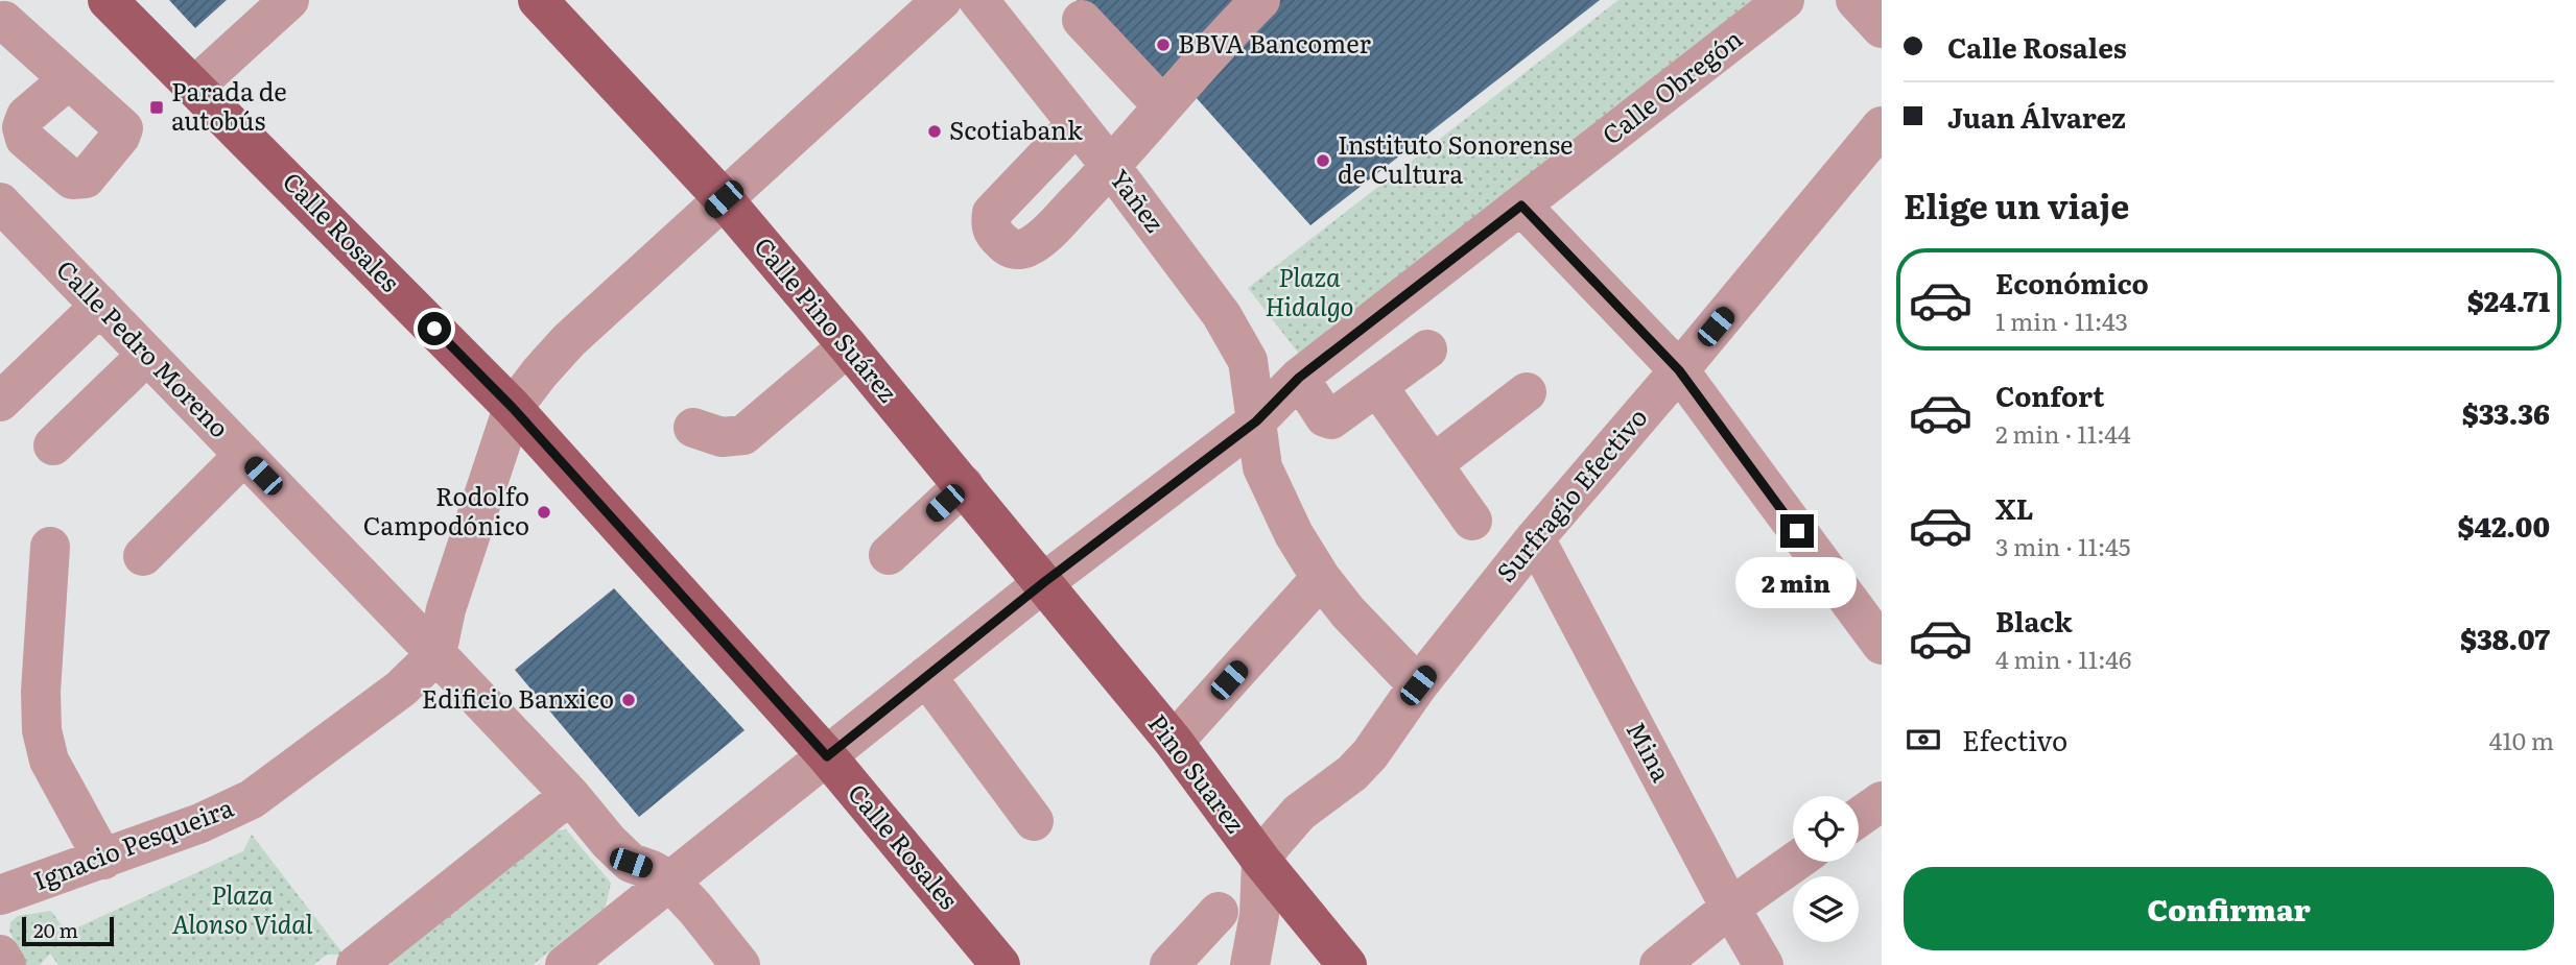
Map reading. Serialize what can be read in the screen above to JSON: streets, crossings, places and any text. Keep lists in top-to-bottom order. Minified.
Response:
{"streets":{"main road":["Calle Rosales","Calle Pino Suárez","Pino Suarez"],"street":["Calle Obregón","Yañez","Calle Pedro Moreno","Surfragio Efectivo","Mina","Ignacio Pesqueira"]},"crossings":[["Calle Obregón","Yañez"],["Calle Obregón","Calle Rosales"],["Calle Obregón","Calle Pino Suárez"],["Calle Obregón","Calle Pedro Moreno"],["Calle Obregón","Pino Suarez"],["Yañez","Surfragio Efectivo"],["Calle Pino Suárez","Pino Suarez"],["Calle Pedro Moreno","Ignacio Pesqueira"],["Surfragio Efectivo","Mina"],["Surfragio Efectivo","Pino Suarez"]],"parks":["Plaza Hidalgo","Plaza Alonso Vidal"],"places":{"other":["BBVA Bancomer","Scotiabank","Instituto Sonorense de Cultura","Rodolfo Campodónico","Edificio Banxico"],"transit":["Parada de autobús"]},"scale_bar":"20 m","page":{"banner":["Calle Rosales","Juan Álvarez"],"heading":"Elige un viaje","list":[{"name":"Económico","note":"1 min · 11:43","value":"$24.71"},{"name":"Confort","note":"2 min · 11:44","value":"$33.36"},{"name":"XL","note":"3 min · 11:45","value":"$42.00"},{"name":"Black","note":"4 min · 11:46","value":"$38.07"}],"bubble":"2 min","pay":["Efectivo","410 m"],"buttons":"Confirmar","scale":"20 m"}}
